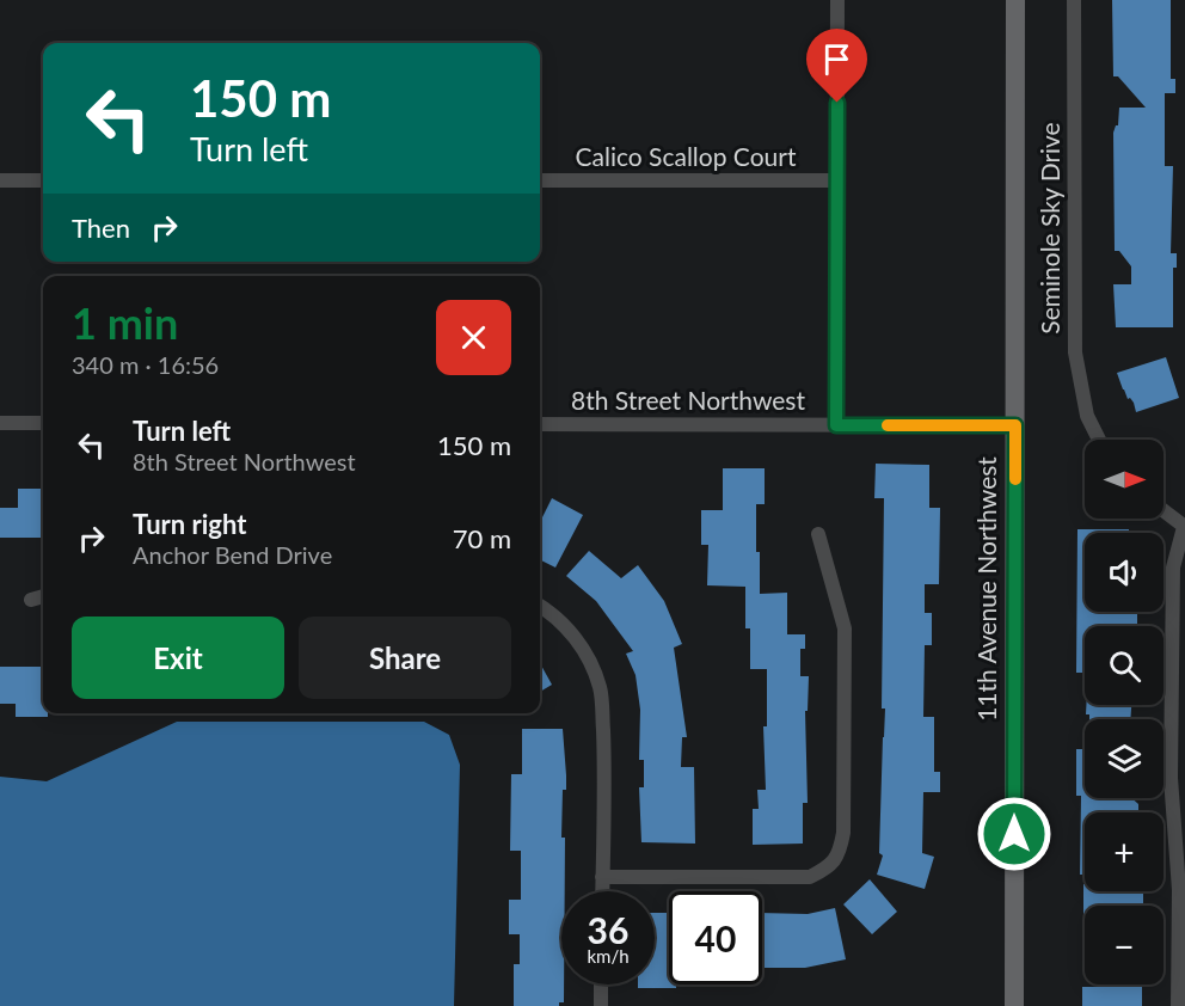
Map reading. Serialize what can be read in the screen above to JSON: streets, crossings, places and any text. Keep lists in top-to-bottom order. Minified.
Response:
{"streets":{"street":["Calico Scallop Court","Seminole Sky Drive","8th Street Northwest","11th Avenue Northwest"]},"crossings":[["8th Street Northwest","11th Avenue Northwest"]],"north":"right","page":{"turn":["150 m","Turn left"],"then":"Then","heading":["1 min","340 m · 16:56"],"list":[{"name":"Turn left","note":"8th Street Northwest","value":"150 m"},{"name":"Turn right","note":"Anchor Bend Drive","value":"70 m"}],"map_buttons":["+","−"],"buttons":["Exit","Share"],"speed":"36 km/h","limit":"40"}}
